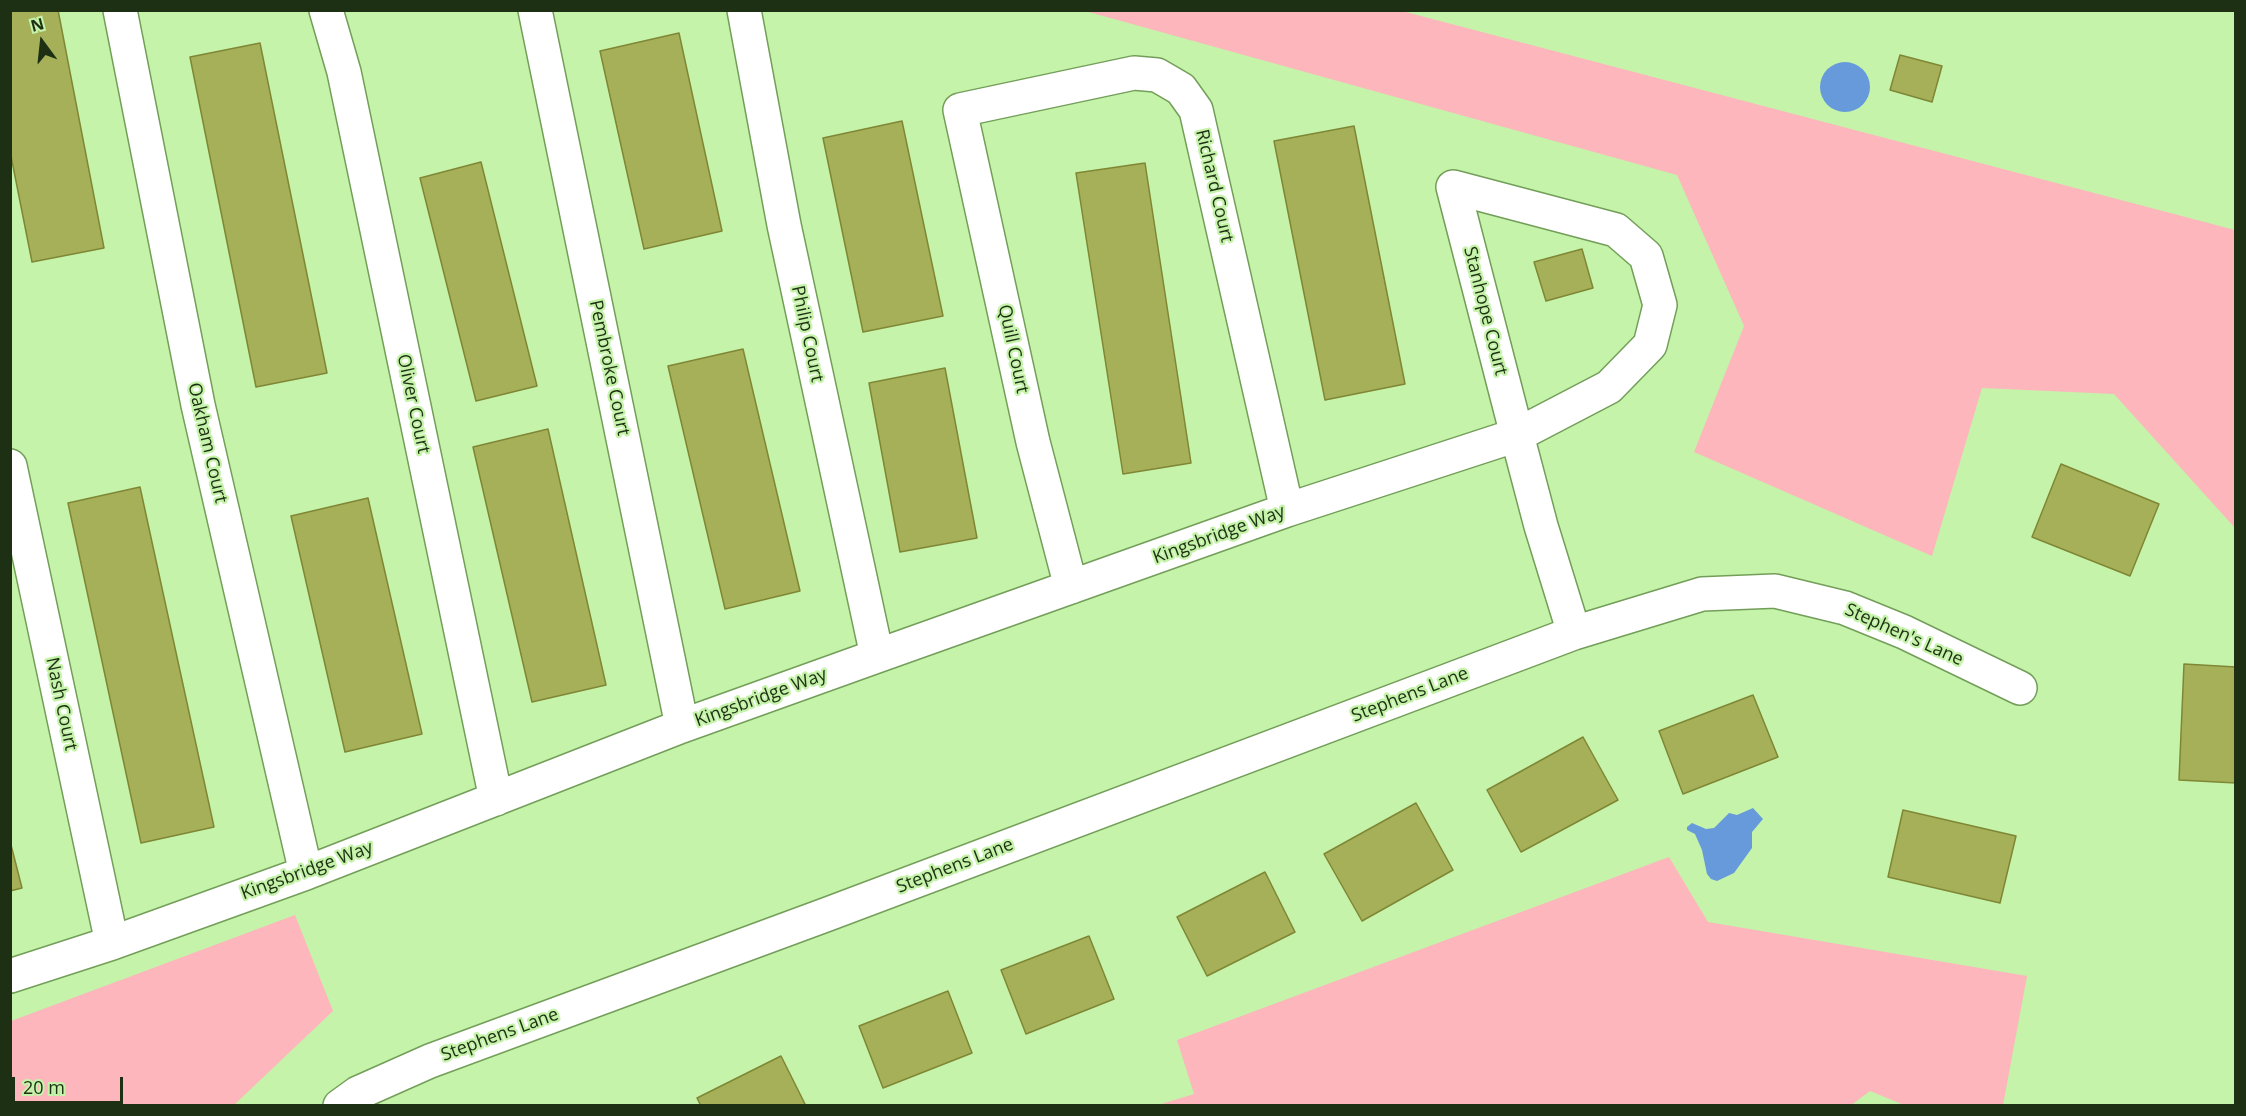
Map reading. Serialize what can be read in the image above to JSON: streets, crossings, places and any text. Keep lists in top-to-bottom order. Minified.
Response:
{"streets":{"street":["Richard Court","Stanhope Court","Philip Court","Quill Court","Pembroke Court","Oliver Court","Oakham Court","Kingsbridge Way","Stephen's Lane","Stephens Lane","Nash Court"]},"crossings":[["Richard Court","Quill Court"],["Richard Court","Kingsbridge Way"],["Stanhope Court","Kingsbridge Way"],["Philip Court","Kingsbridge Way"],["Quill Court","Kingsbridge Way"],["Pembroke Court","Kingsbridge Way"],["Oliver Court","Kingsbridge Way"],["Oakham Court","Kingsbridge Way"],["Kingsbridge Way","Nash Court"],["Stephen's Lane","Stephens Lane"]],"scale_bar":"20 m","north":"top"}
